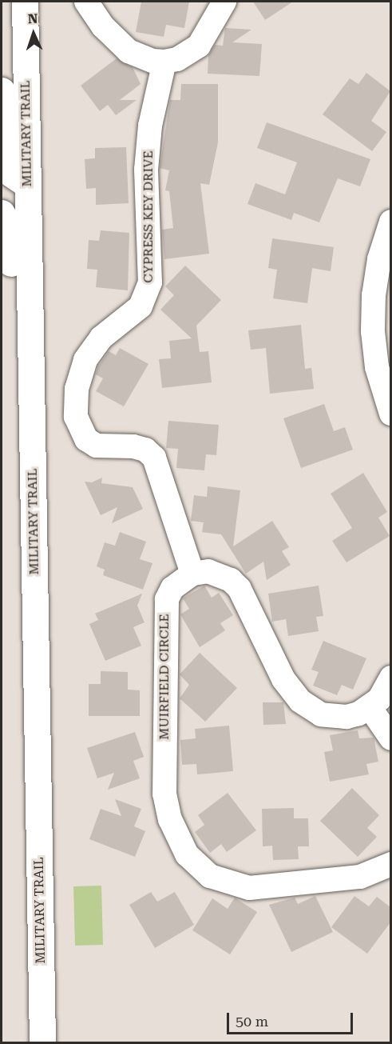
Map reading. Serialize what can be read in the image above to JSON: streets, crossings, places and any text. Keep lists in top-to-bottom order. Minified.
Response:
{"streets":{"main road":["MILITARY TRAIL"],"street":["CYPRESS KEY DRIVE","MUIRFIELD CIRCLE"]},"crossings":[["CYPRESS KEY DRIVE","MUIRFIELD CIRCLE"]],"scale_bar":"50 m","north":"top"}
